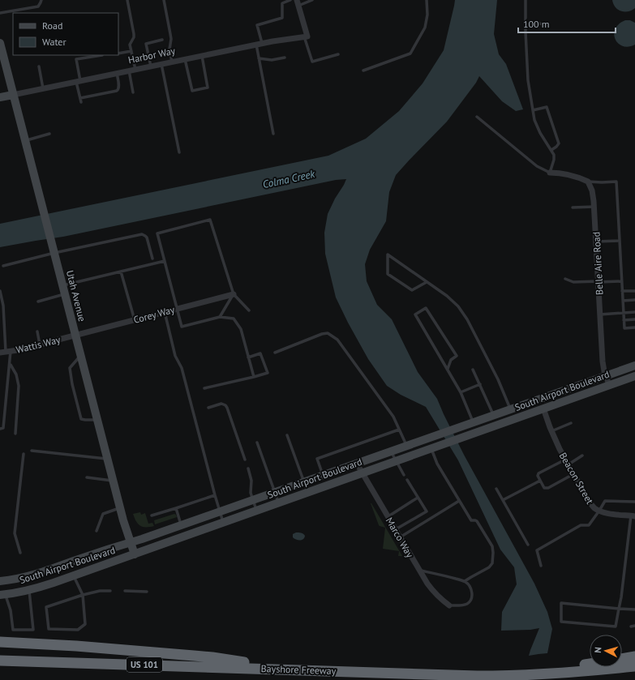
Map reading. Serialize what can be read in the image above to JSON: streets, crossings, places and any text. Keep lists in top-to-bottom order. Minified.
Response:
{"streets":{"highway":["US 101","Bayshore Freeway"],"street":["Harbor Way","Belle Aire Road","Utah Avenue","Corey Way","Wattis Way","South Airport Boulevard","Beacon Street","Marco Way"]},"crossings":[["Harbor Way","Utah Avenue"],["Belle Aire Road","South Airport Boulevard"],["Utah Avenue","Corey Way"],["Utah Avenue","Wattis Way"],["Utah Avenue","South Airport Boulevard"],["Corey Way","Wattis Way"],["South Airport Boulevard","Beacon Street"],["South Airport Boulevard","Marco Way"]],"water":["Colma Creek"],"legend":["Road","Water"],"scale_bar":"100 m","north":"left"}
